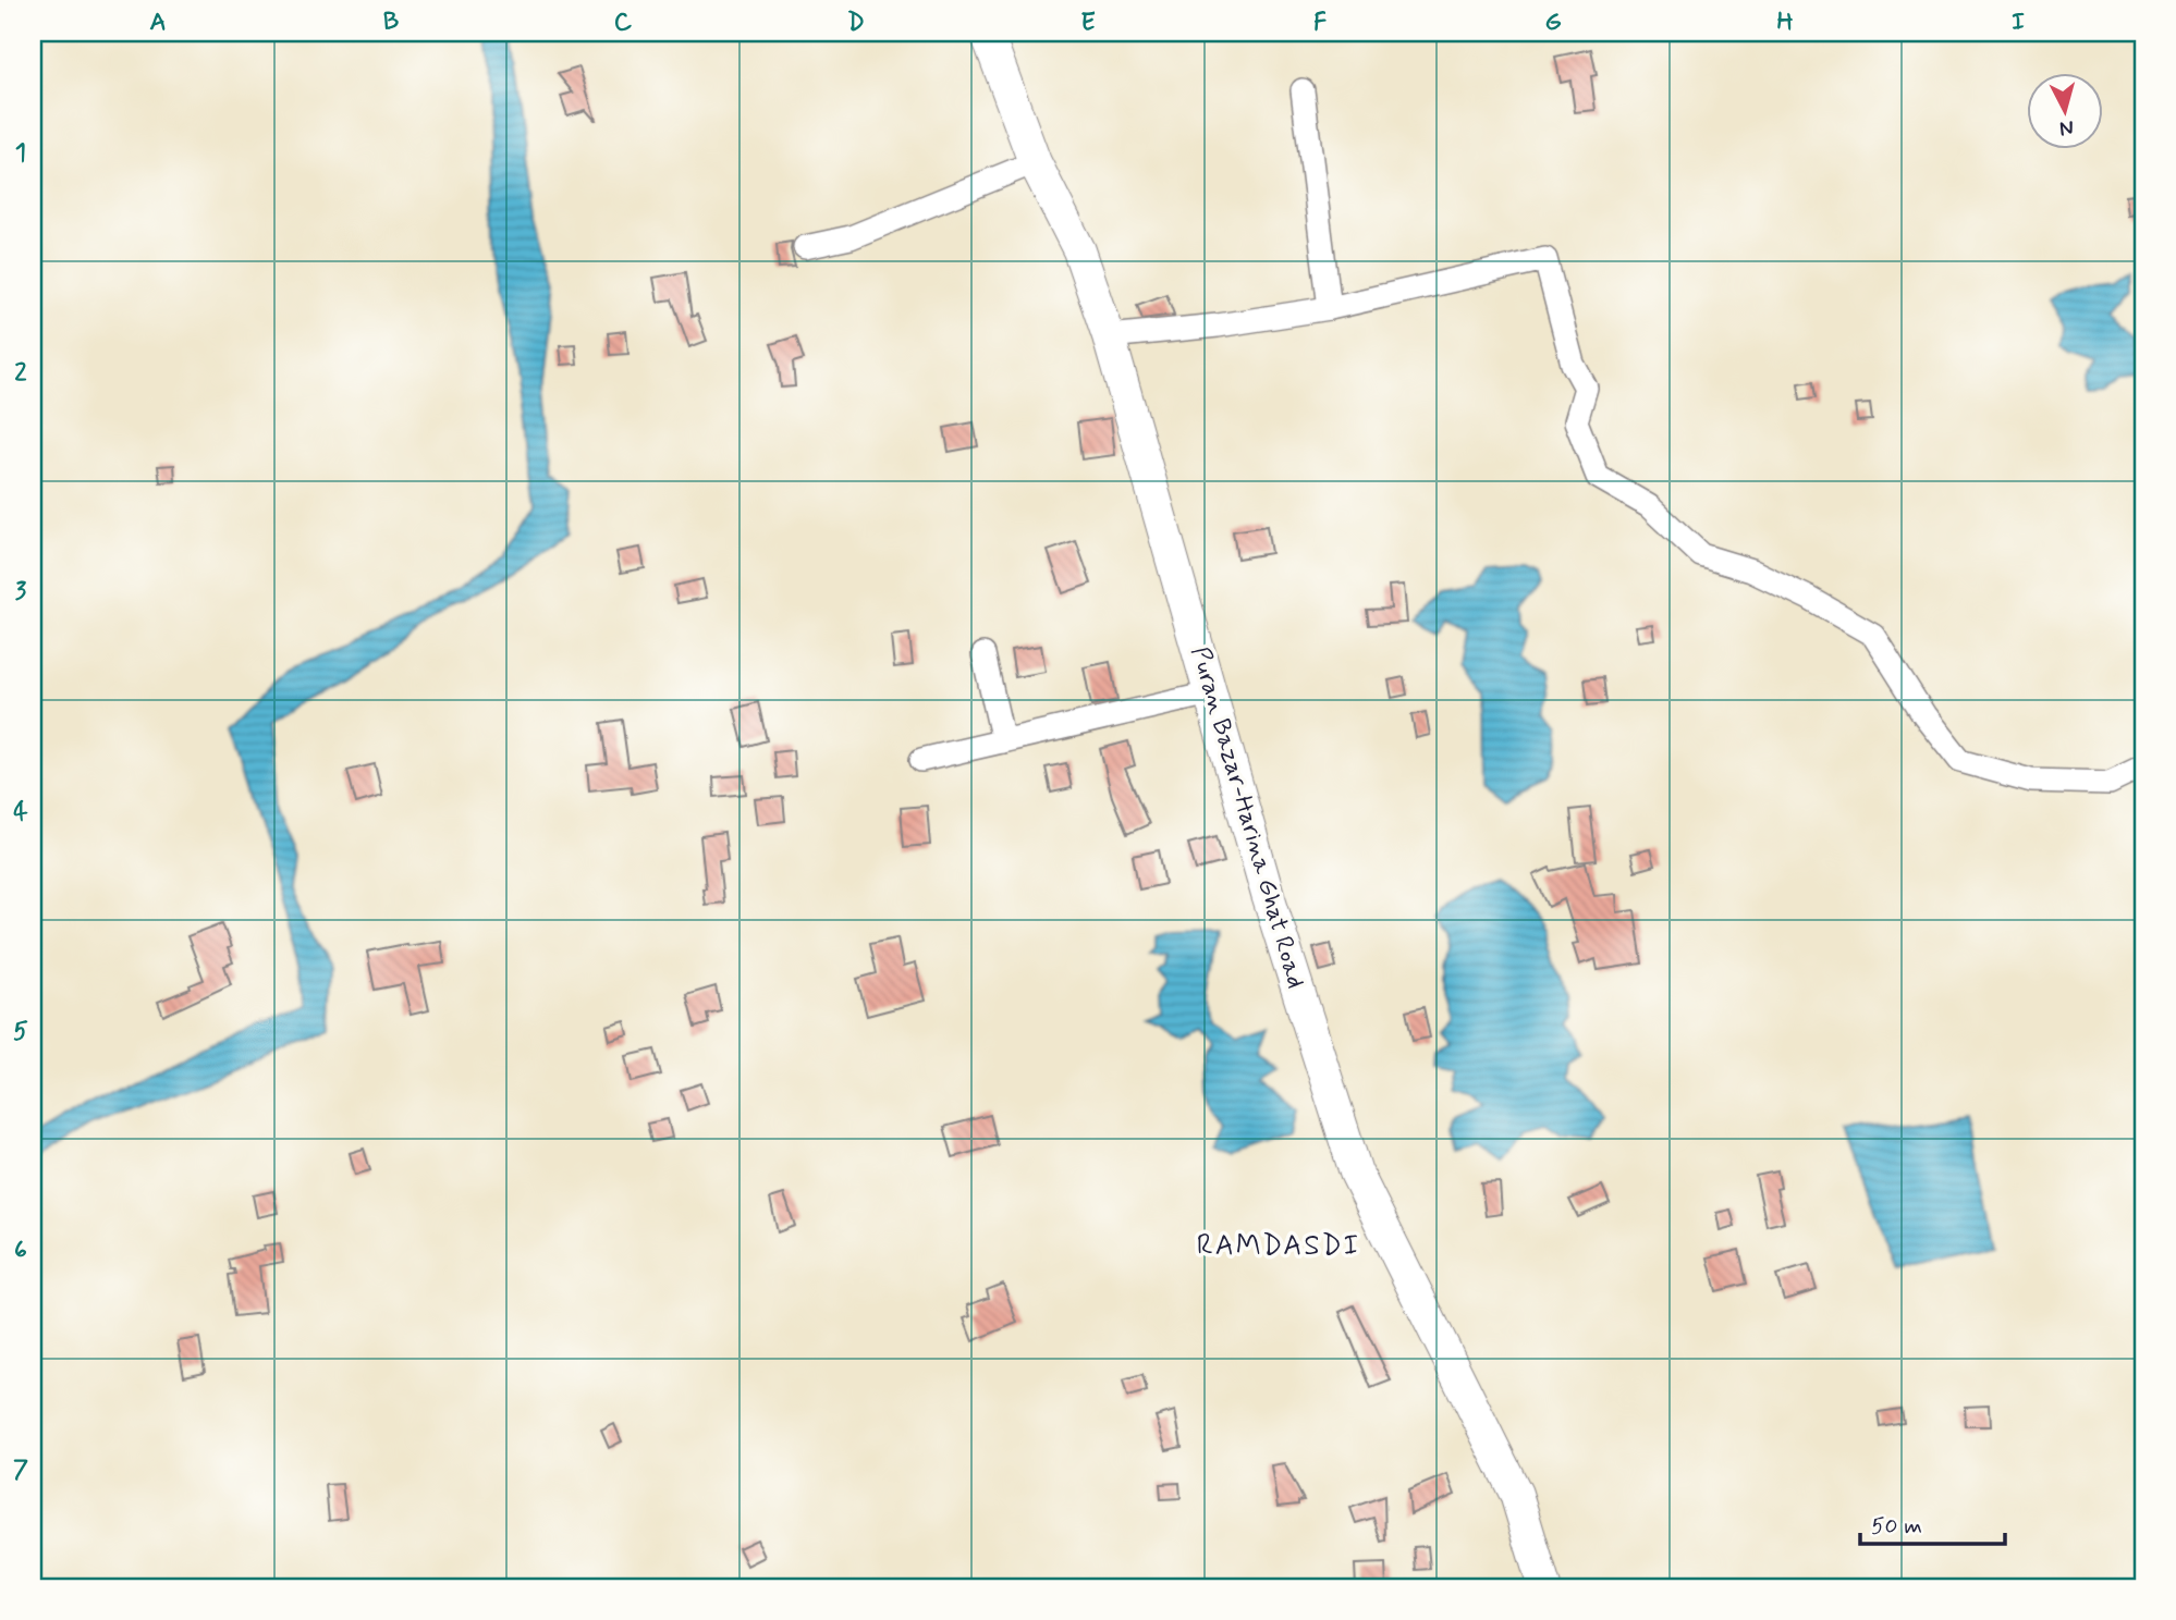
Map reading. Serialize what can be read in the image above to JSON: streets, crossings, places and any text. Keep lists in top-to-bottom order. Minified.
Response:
{"streets":{"main road":["Puran Bazar-Harina Ghat Road"]},"districts":["RAMDASDI"],"scale_bar":"50 m","north":"bottom","grid":{"columns":["A","B","C","D","E","F","G","H","I"],"rows":["1","2","3","4","5","6","7"]}}
